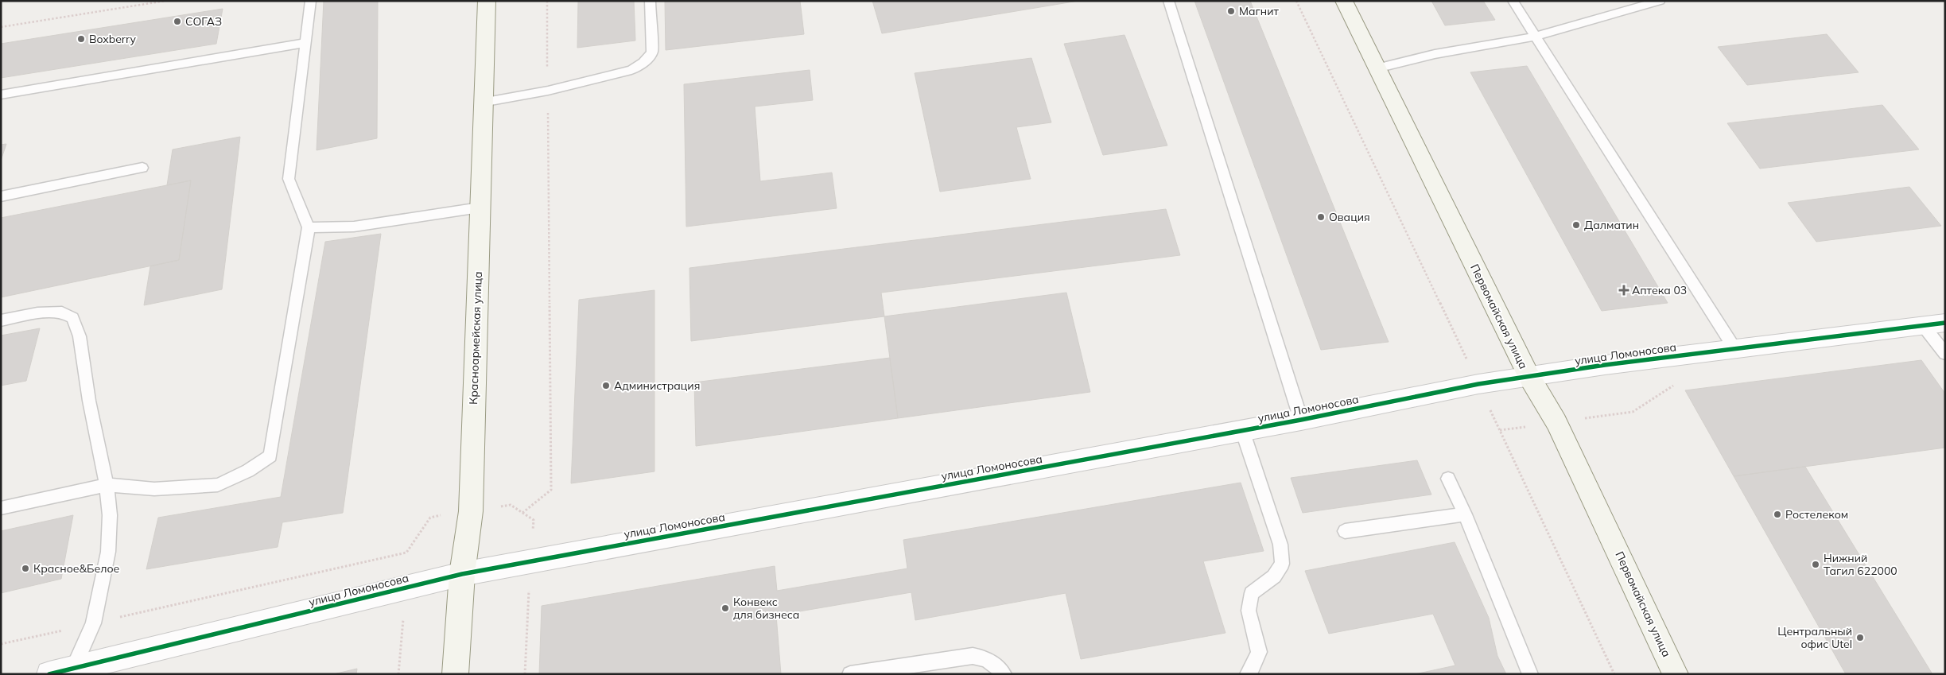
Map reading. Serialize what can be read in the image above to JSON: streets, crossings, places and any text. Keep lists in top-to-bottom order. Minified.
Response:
{"streets":{"street":["Первомайская улица","Красноармейская улица","улица Ломоносова"]},"crossings":[["Первомайская улица","улица Ломоносова"],["Красноармейская улица","улица Ломоносова"]],"places":{"other":["Магнит","СОГАЗ","Boxberry","Овация","Далматин","Администрация","Ростелеком","Нижний Тагил 622000","Красное&Белое","Конвекс для бизнеса","Центральный офис Utel"],"health":["Аптека 03"]}}
